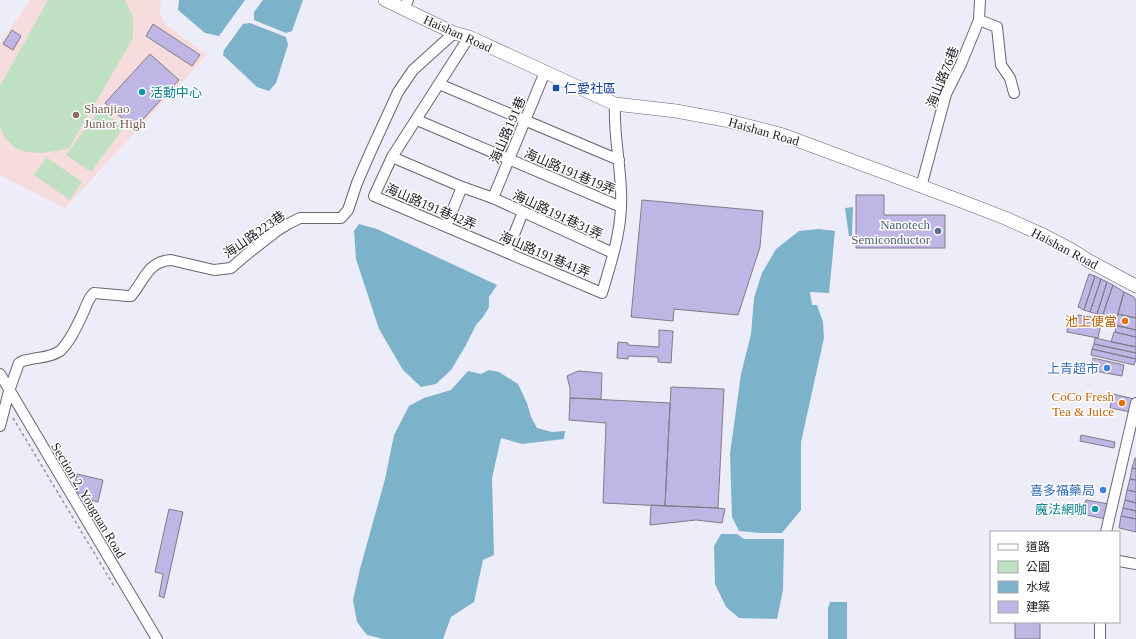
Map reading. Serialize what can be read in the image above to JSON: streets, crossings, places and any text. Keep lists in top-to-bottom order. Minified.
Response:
{"streets":{"main road":["Haishan Road"],"street":["海山路76巷","海山路191巷","海山路191巷19弄","海山路191巷42弄","海山路191巷31弄","海山路223巷","海山路191巷41弄","Section 2, Youguan Road"]},"crossings":[["Haishan Road","海山路76巷"],["Haishan Road","海山路191巷"],["Haishan Road","海山路223巷"],["海山路191巷","海山路191巷19弄"],["海山路191巷","海山路191巷31弄"],["海山路191巷42弄","海山路191巷31弄"],["海山路191巷42弄","海山路191巷41弄"],["海山路191巷31弄","海山路191巷41弄"],["海山路223巷","Section 2, Youguan Road"]],"places":{"transit":["仁愛社區"],"other":["活動中心","Shanjiao Junior High","Nanotech Semiconductor","池上便當","上青超市","CoCo Fresh Tea & Juice","喜多福藥局","魔法網咖"]},"legend":["道路","公園","水域","建築"]}
